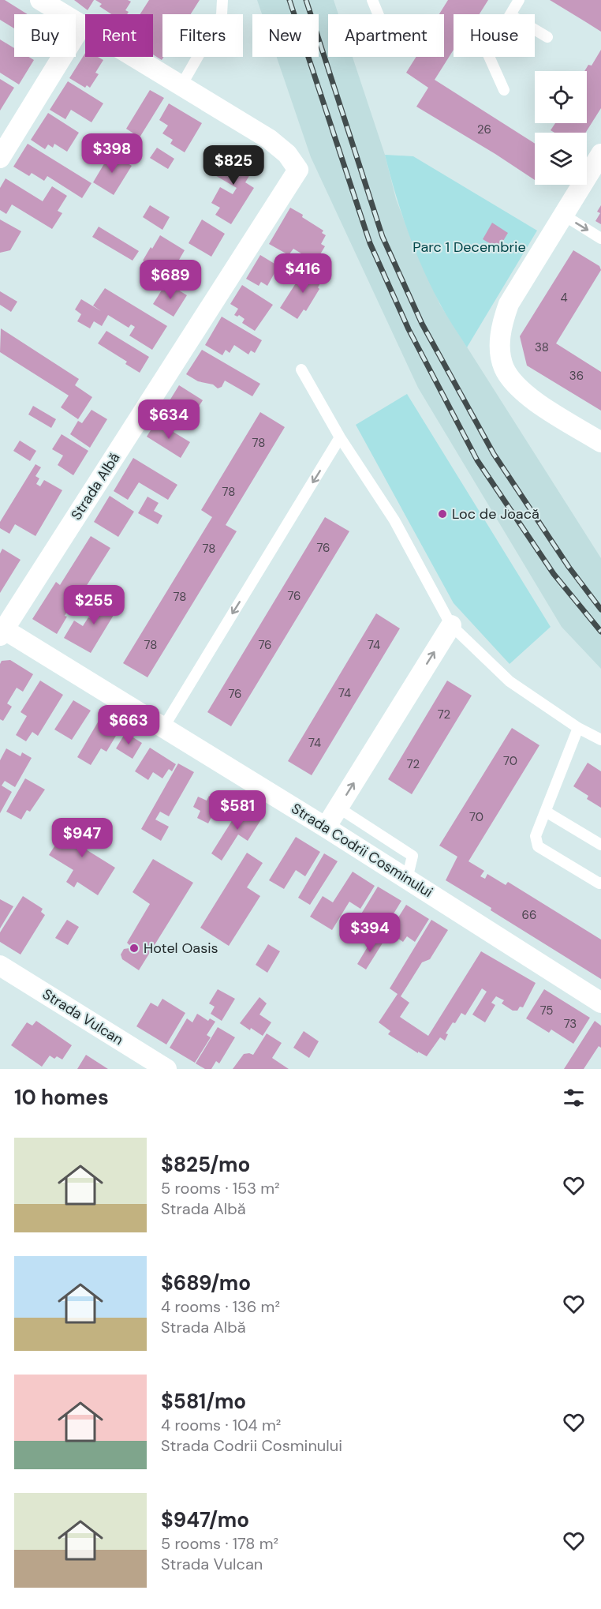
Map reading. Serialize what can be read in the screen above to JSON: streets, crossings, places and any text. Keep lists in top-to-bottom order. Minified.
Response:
{"streets":{"street":["Strada Albă","Strada Codrii Cosminului","Strada Vulcan"]},"crossings":[["Strada Albă","Strada Codrii Cosminului"]],"parks":["Parc 1 Decembrie"],"places":["Loc de Joacă","Hotel Oasis"],"house_numbers":["26","4","38","36","78","78","76","78","76","78","78","76","74","74","76","72","74","70","72","70","66","75","73"],"page":{"chip":["Buy","Rent","Filters","New","Apartment","House"],"price":["$398","$825","$416","$689","$634","$255","$663","$581","$947","$394"],"heading":"10 homes","list":[{"name":"$825/mo","note":"5 rooms · 153 m² · Strada Albă"},{"name":"$689/mo","note":"4 rooms · 136 m² · Strada Albă"},{"name":"$581/mo","note":"4 rooms · 104 m² · Strada Codrii Cosminului"},{"name":"$947/mo","note":"5 rooms · 178 m² · Strada Vulcan"}]}}
